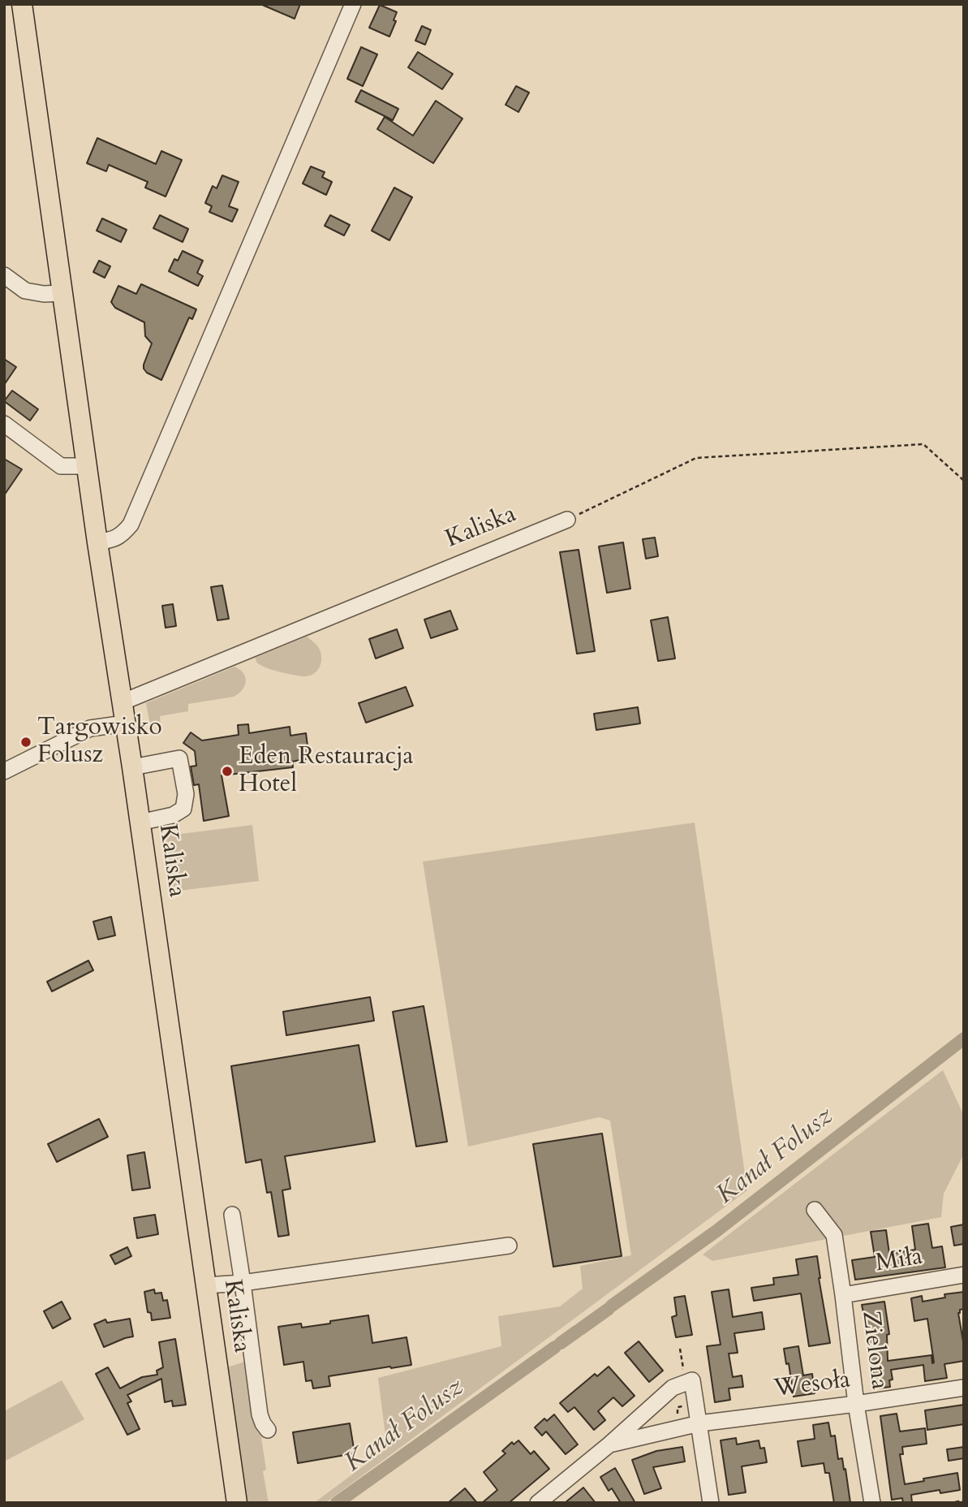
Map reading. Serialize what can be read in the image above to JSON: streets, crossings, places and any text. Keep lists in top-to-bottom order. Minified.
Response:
{"streets":{"main road":["Kaliska"],"street":["Miła","Zielona","Wesoła"]},"crossings":[["Miła","Zielona"],["Zielona","Wesoła"]],"water":["Kanał Folusz"],"places":["Targowisko Folusz","Eden Restauracja Hotel"]}
